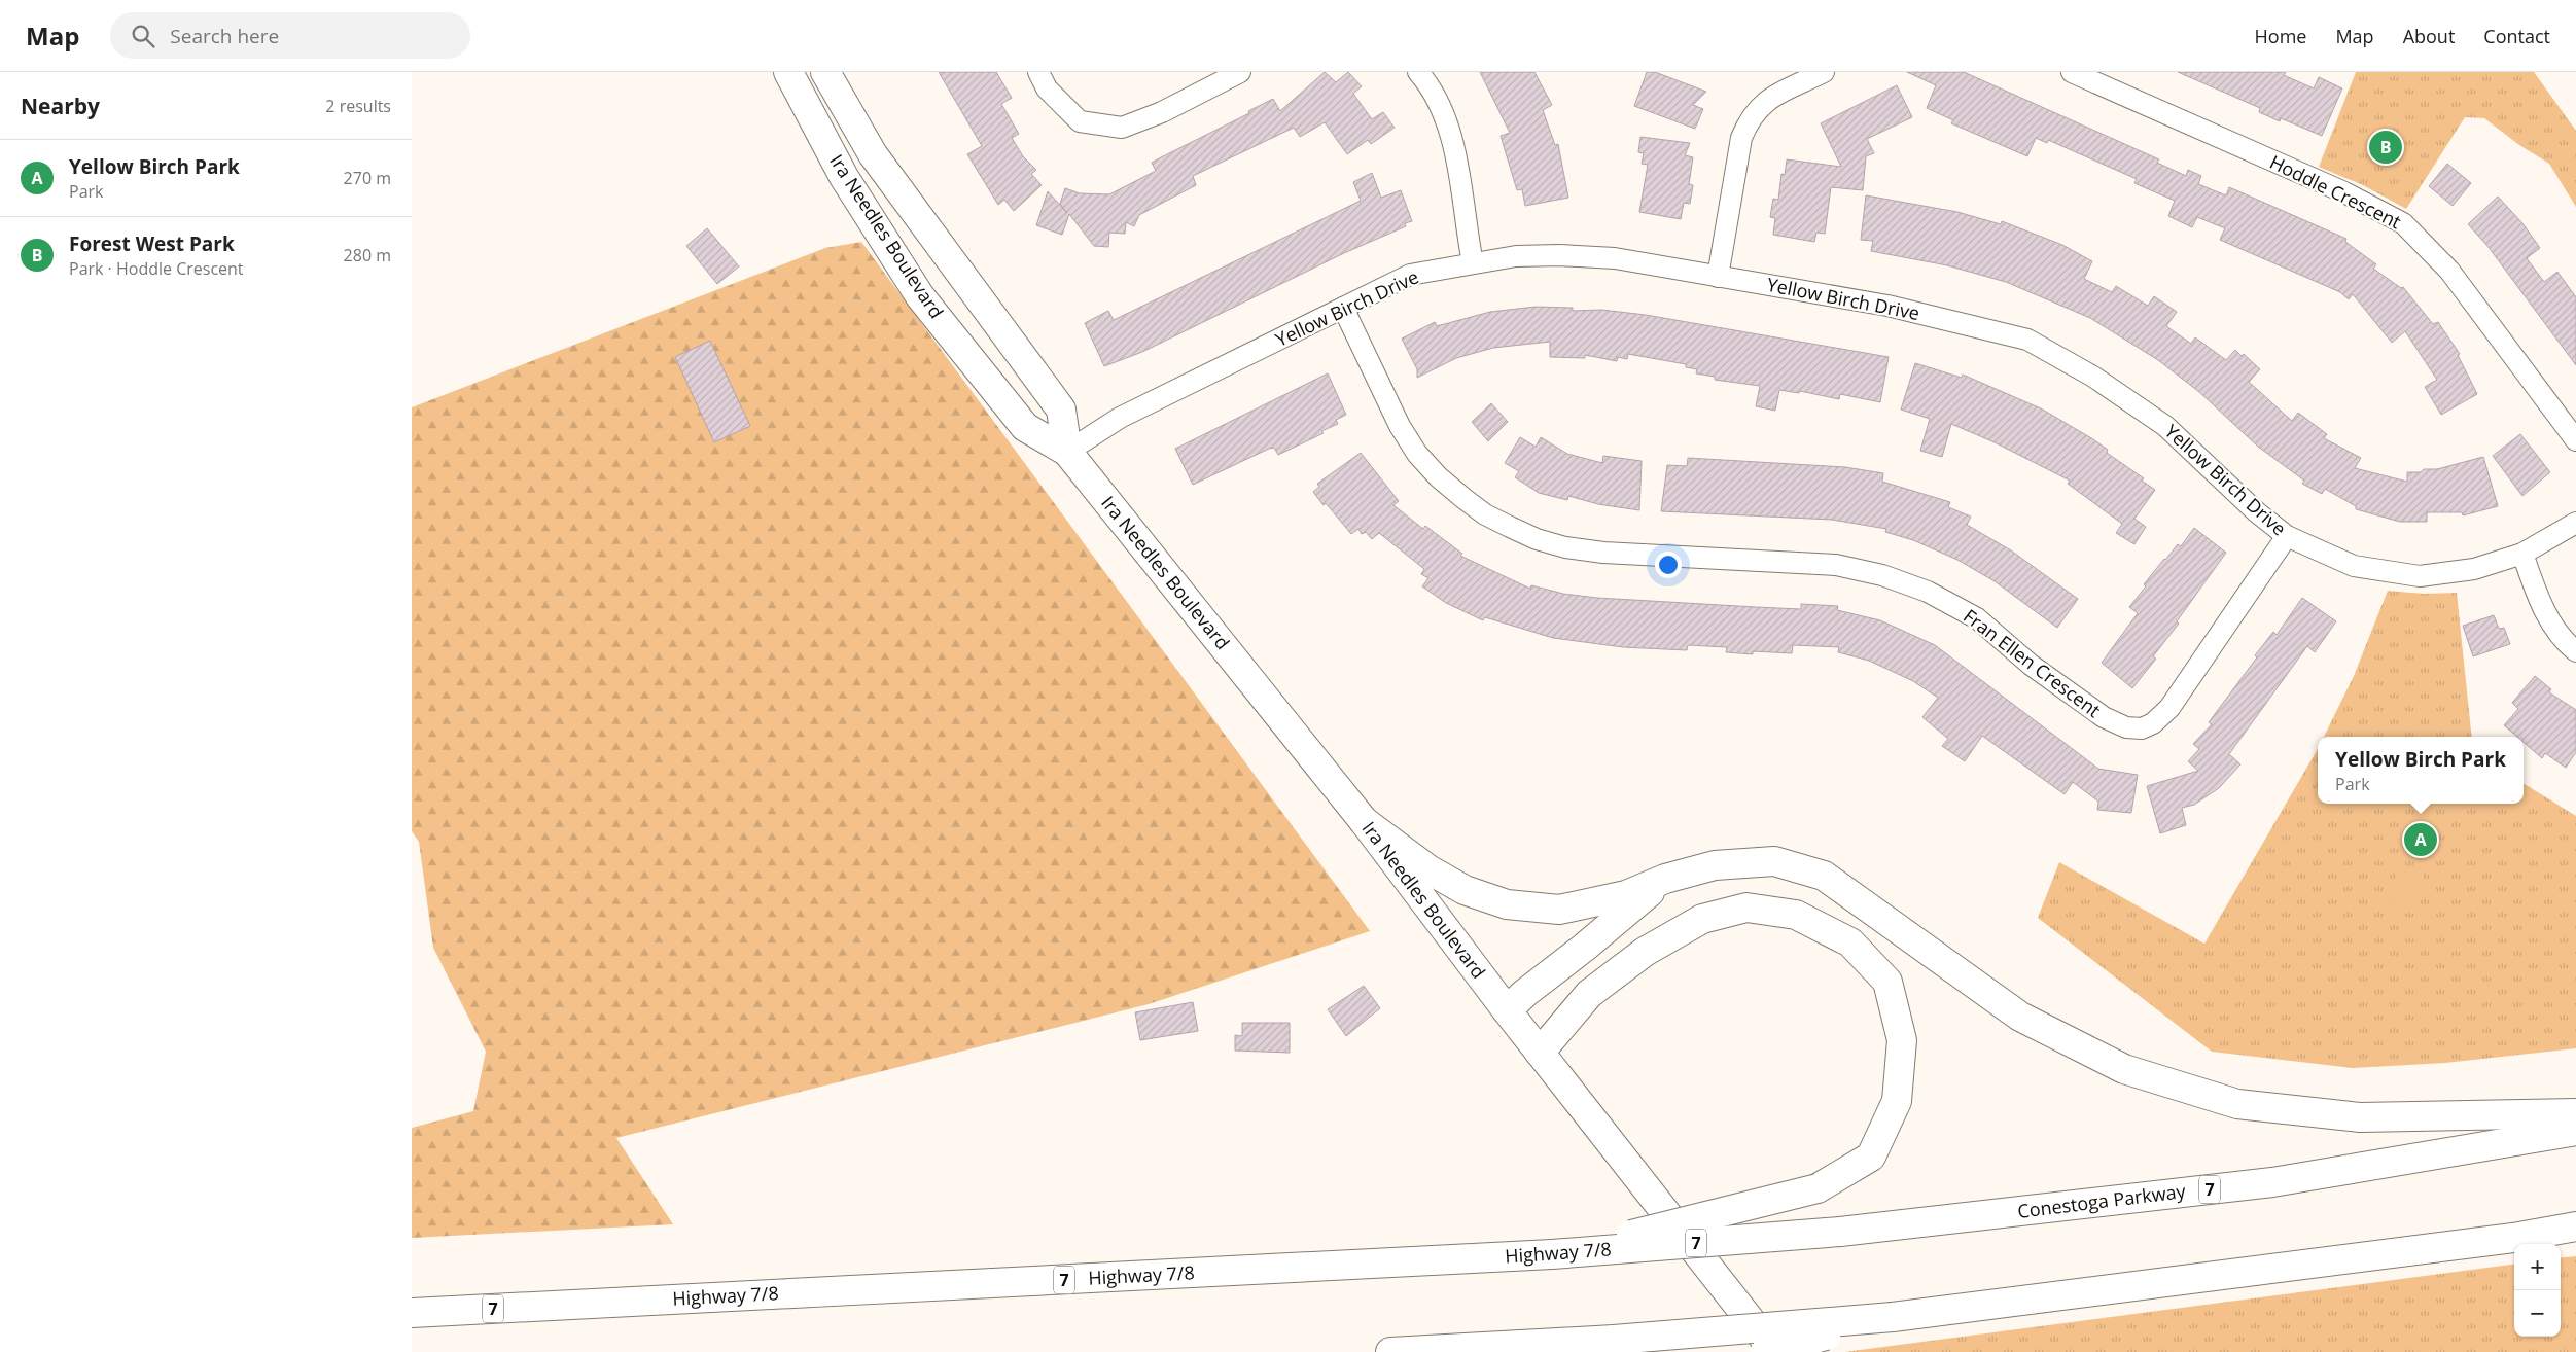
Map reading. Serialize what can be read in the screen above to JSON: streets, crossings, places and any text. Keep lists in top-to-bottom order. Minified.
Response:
{"streets":{"main road":["Ira Needles Boulevard","7","Conestoga Parkway","Highway 7/8"],"street":["Hoddle Crescent","Yellow Birch Drive","Fran Ellen Crescent"]},"crossings":[["Ira Needles Boulevard","Yellow Birch Drive"],["Yellow Birch Drive","Fran Ellen Crescent"],["Conestoga Parkway","Highway 7/8"]],"page":{"header":"Map","search":"Search here","nav":["Home","Map","About","Contact"],"heading":["Nearby","2 results"],"pins":["B","A"],"list":[{"mark":"A","name":"Yellow Birch Park","note":"Park","value":"270 m"},{"mark":"B","name":"Forest West Park","note":"Park · Hoddle Crescent","value":"280 m"}],"popup":["Yellow Birch Park","Park"],"map_buttons":["+","−"]}}
